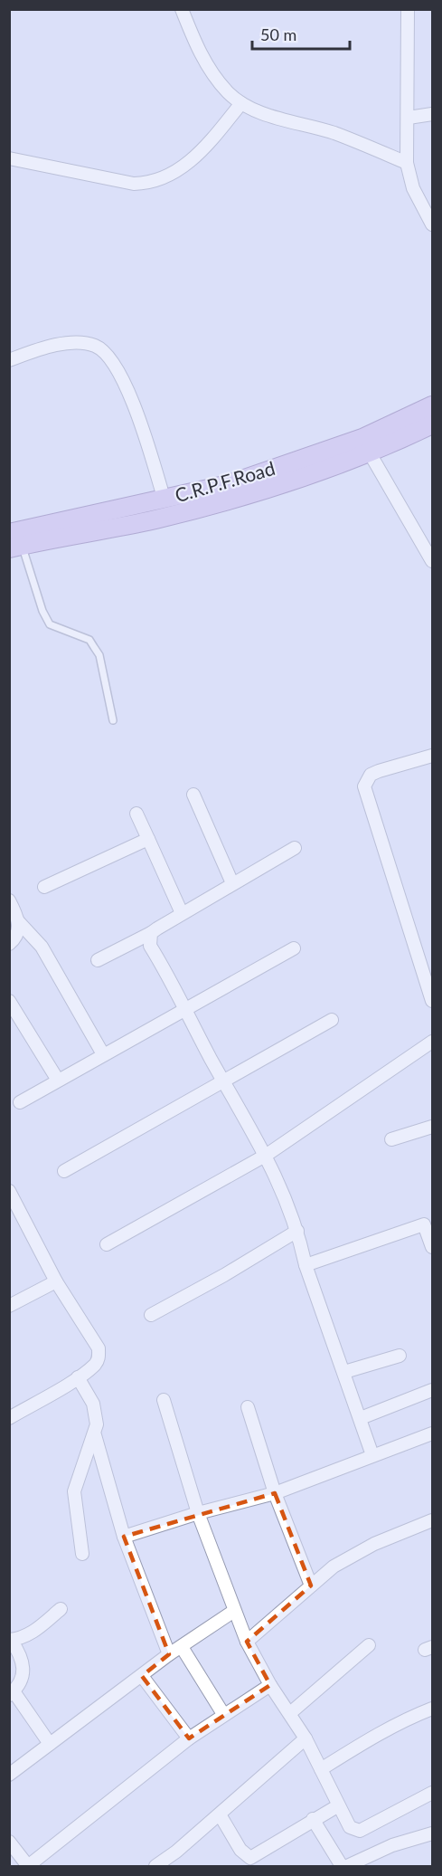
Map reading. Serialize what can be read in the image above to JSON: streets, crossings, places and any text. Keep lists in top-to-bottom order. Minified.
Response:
{"streets":{"main road":["C.R.P.F.Road"]},"scale_bar":"50 m"}
